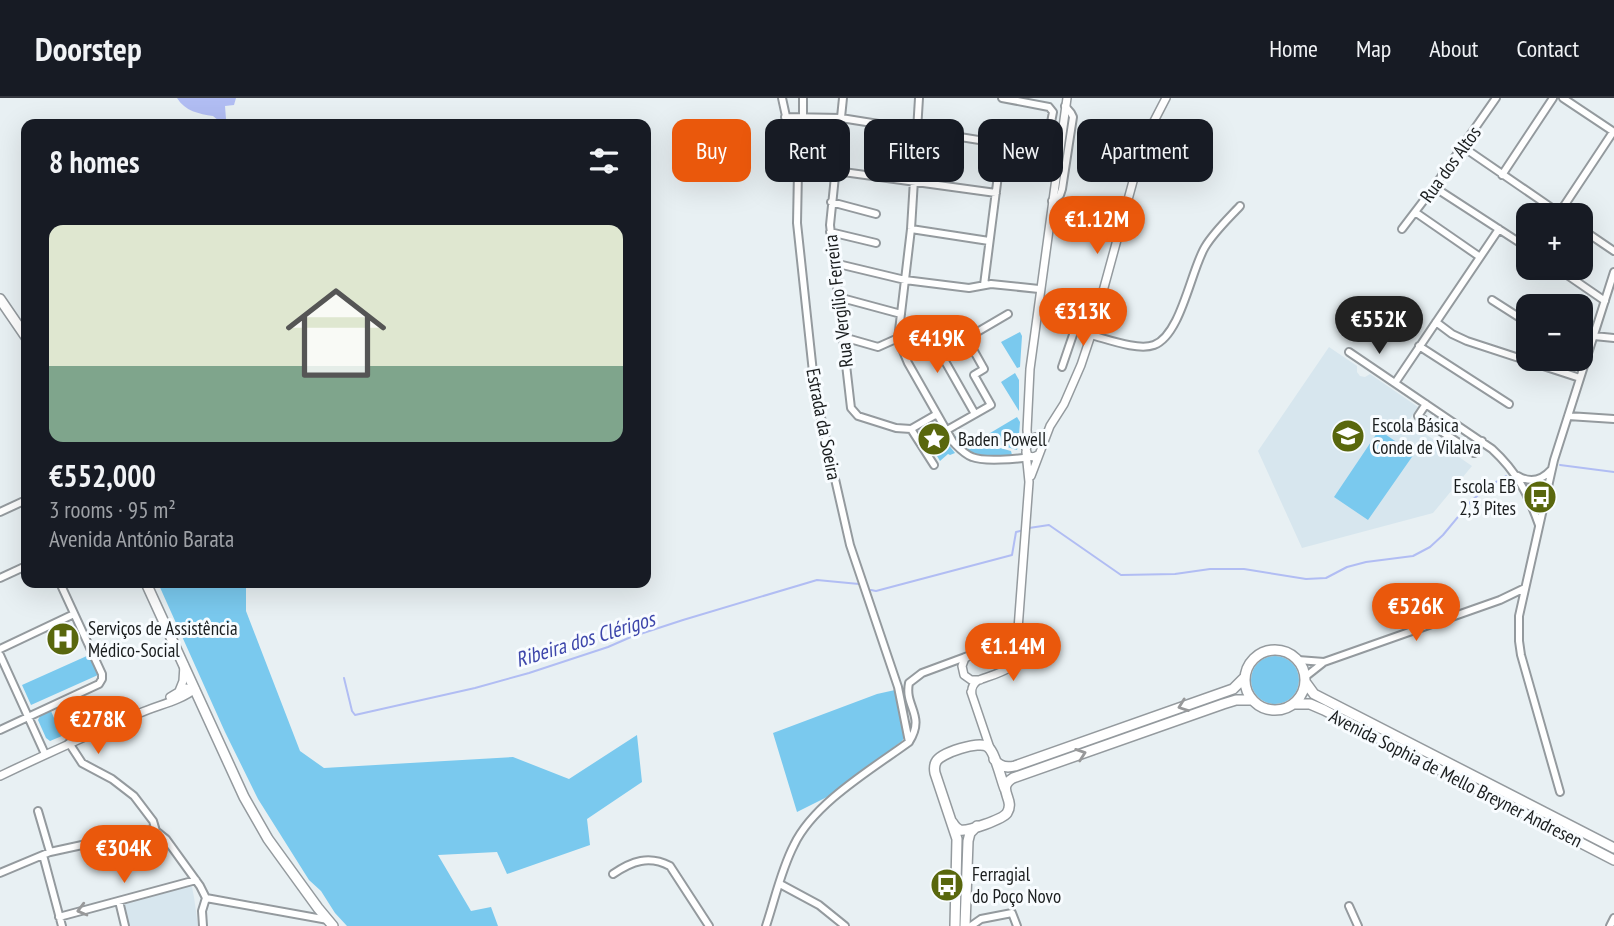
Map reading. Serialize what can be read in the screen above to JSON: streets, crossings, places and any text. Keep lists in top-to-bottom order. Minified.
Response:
{"streets":{"main road":["Avenida Sophia de Mello Breyner Andresen"],"street":["Rua dos Altos","Rua Vergílio Ferreira","Estrada da Soeira"]},"water":["Ribeira dos Clérigos"],"places":{"school or university":["Escola Básica Conde de Vilalva"],"place":["Baden Powell"],"bus stop":["Escola EB 2,3 Pites","Ferragial do Poço Novo"],"hospital":["Serviços de Assistência Médico-Social"]},"page":{"header":"Doorstep","nav":["Home","Map","About","Contact"],"chip":["Buy","Rent","Filters","New","Apartment"],"heading":"8 homes","price":["€1.12M","€313K","€552K","€419K","€526K","€1.14M","€278K","€304K"],"map_buttons":["+","−"],"list":[{"name":"€552,000","note":"3 rooms · 95 m² · Avenida António Barata"}]}}
